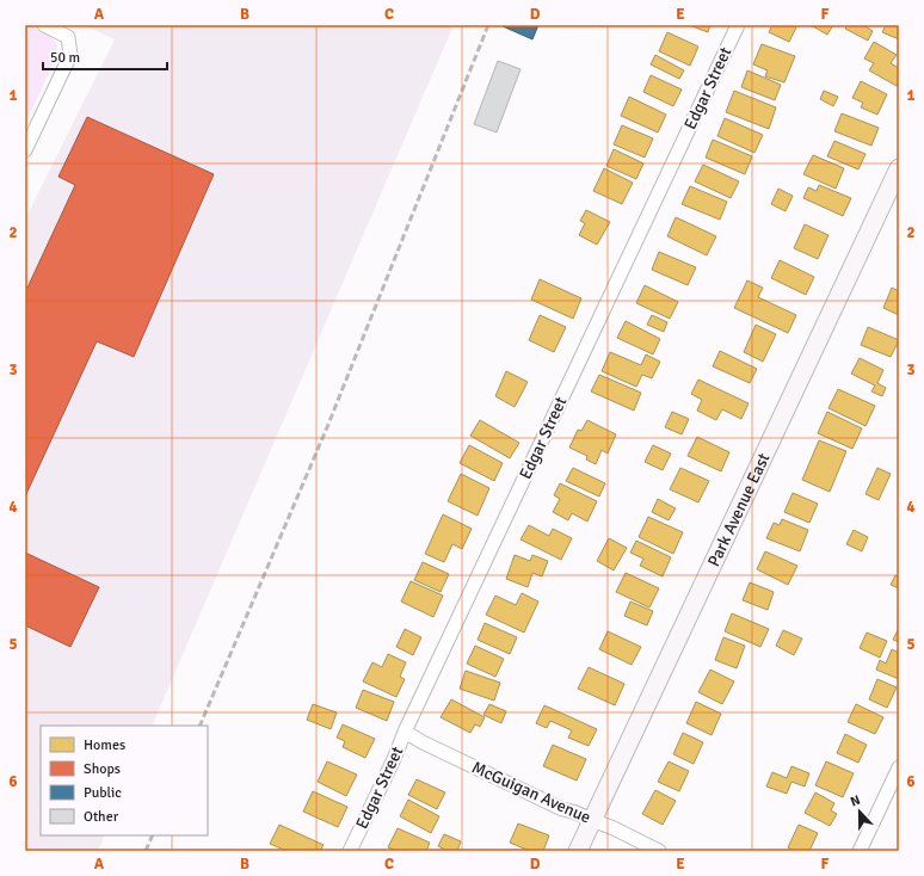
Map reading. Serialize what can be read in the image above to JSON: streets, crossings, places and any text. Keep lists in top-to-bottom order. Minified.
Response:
{"streets":{"main road":["Park Avenue East"],"street":["Edgar Street","McGuigan Avenue"]},"crossings":[["Edgar Street","McGuigan Avenue"],["Park Avenue East","McGuigan Avenue"]],"legend":["Homes","Shops","Public","Other"],"scale_bar":"50 m","north":"top","grid":{"columns":["A","B","C","D","E","F"],"rows":["1","2","3","4","5","6"]}}
